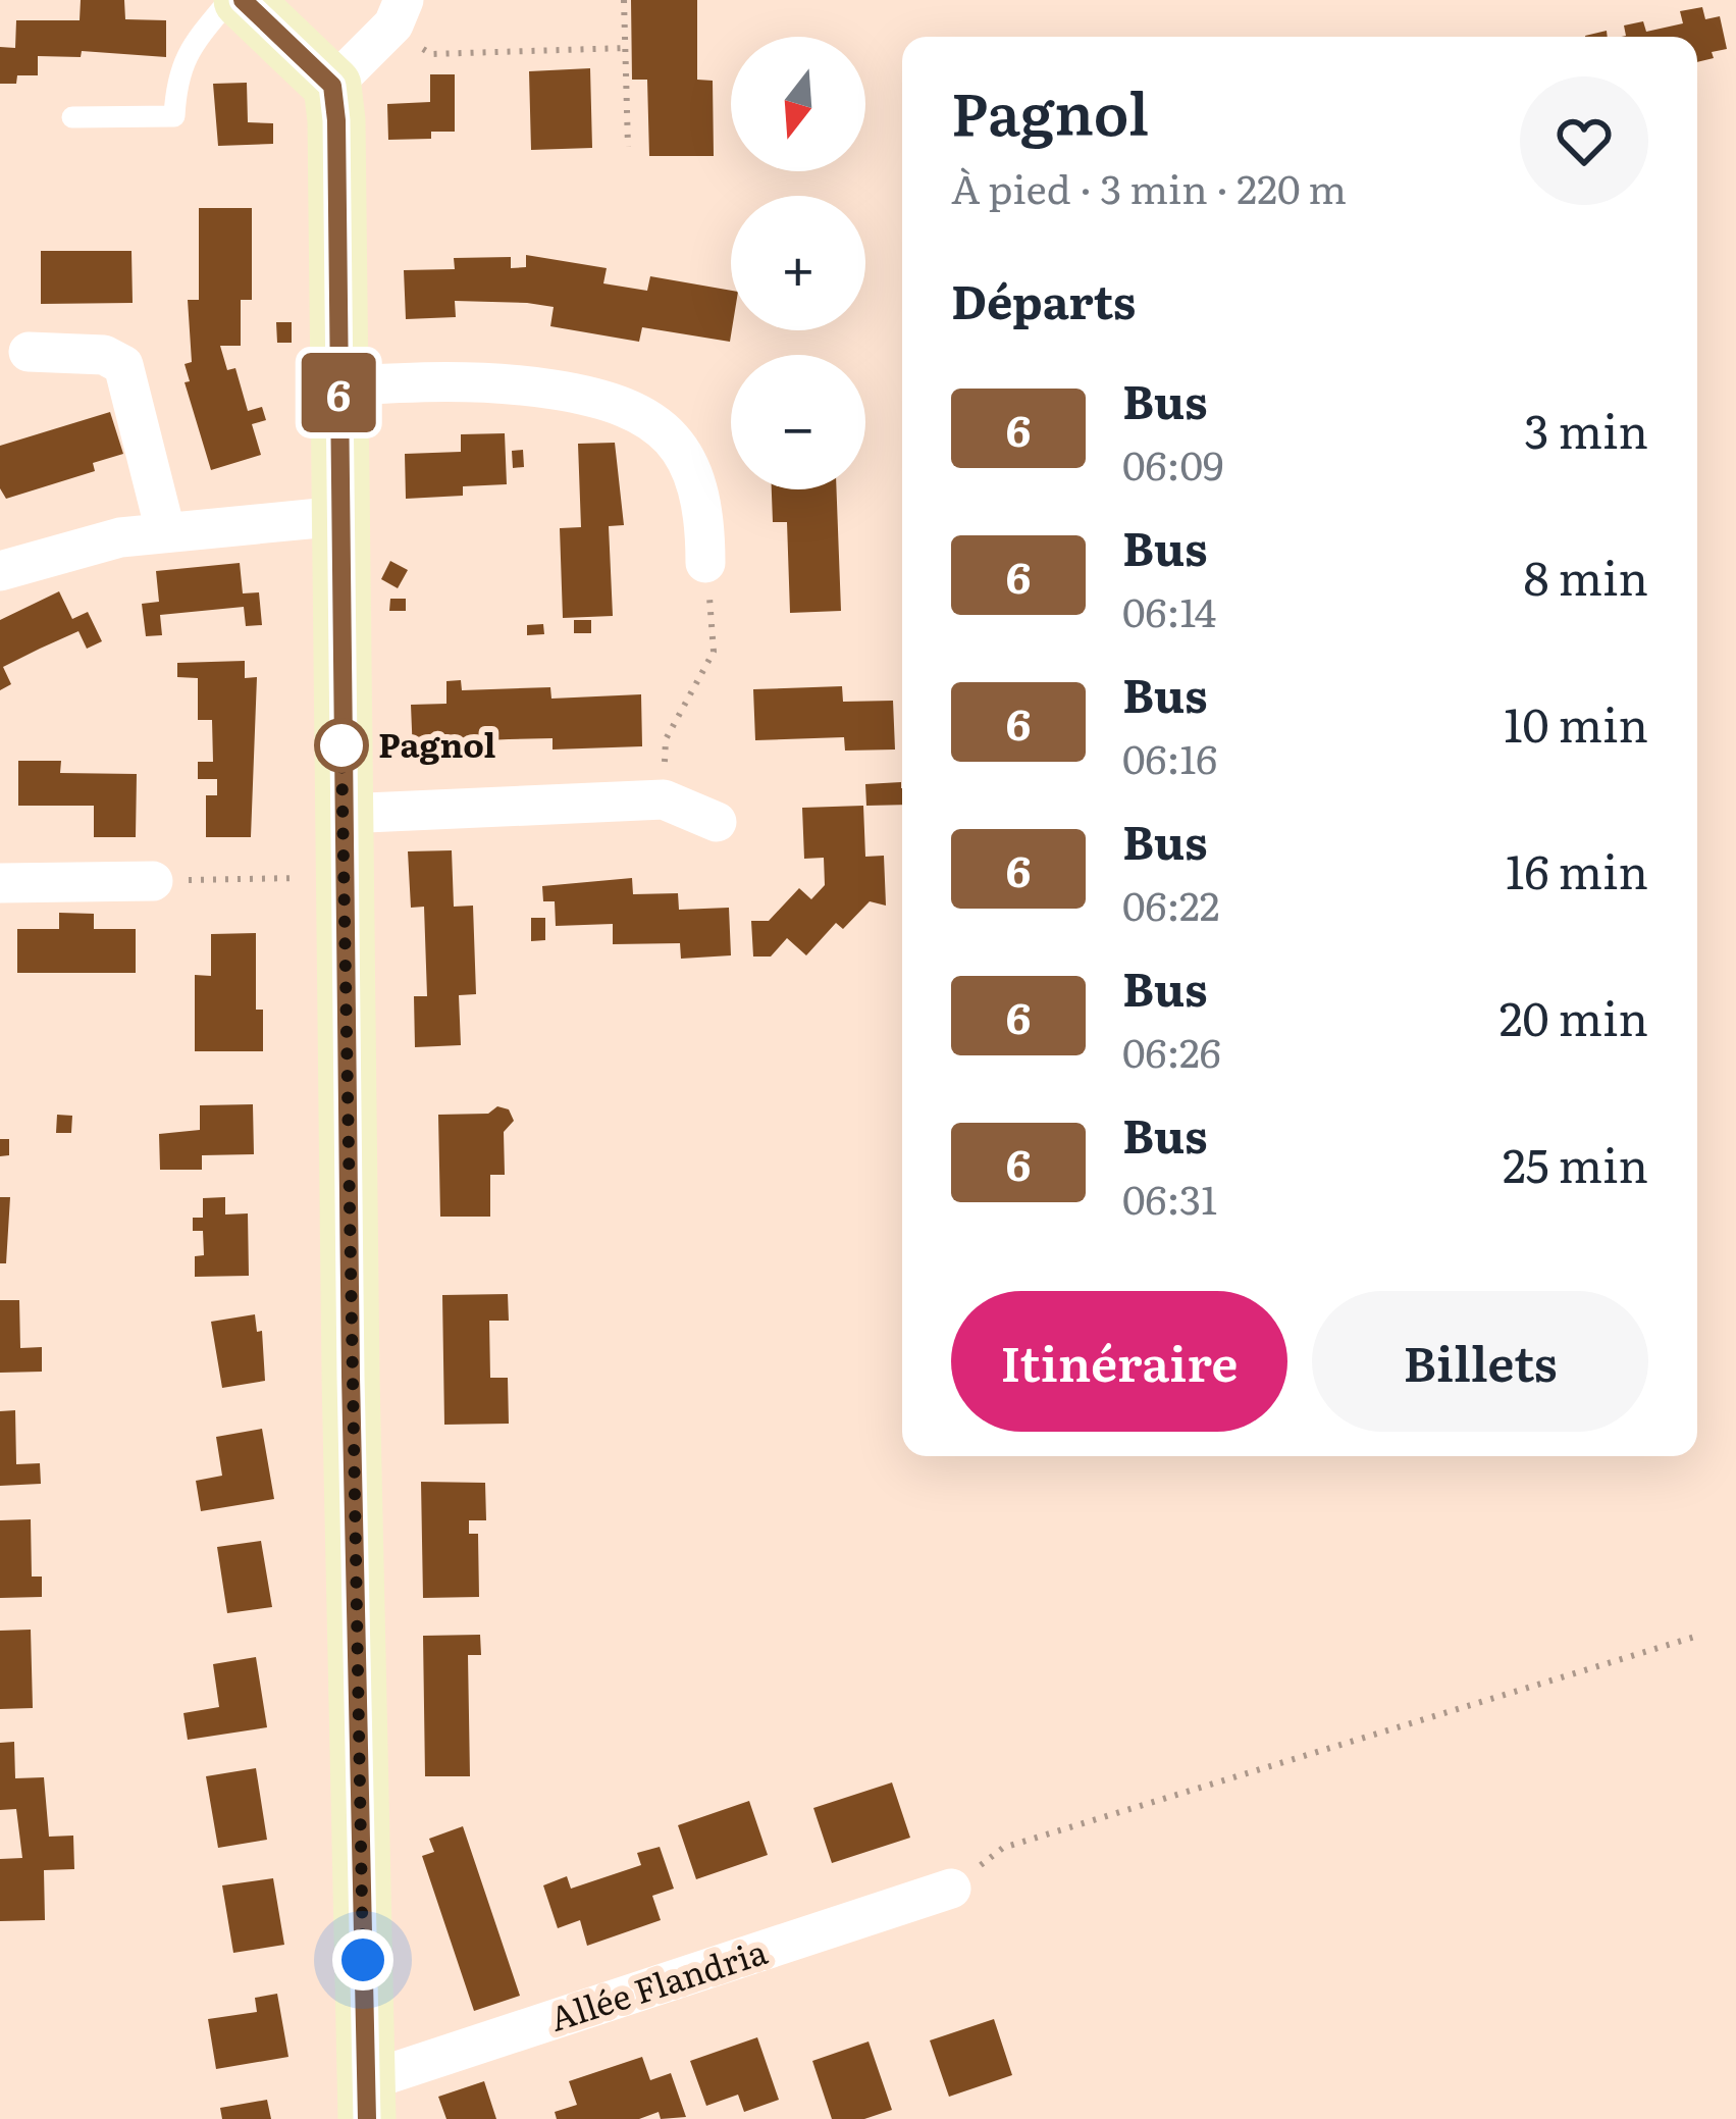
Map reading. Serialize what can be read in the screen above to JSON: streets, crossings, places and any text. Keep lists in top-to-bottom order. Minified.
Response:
{"streets":{"street":["Allée Flandria"]},"places":["Pagnol"],"lines":["bus line 6"],"north":"bottom","page":{"on_map":"6","map_buttons":["+","−"],"heading":[["Pagnol","À pied · 3 min · 220 m"],"Départs"],"list":[{"mark":"6","name":"Bus","note":"06:09","value":"3 min"},{"mark":"6","name":"Bus","note":"06:14","value":"8 min"},{"mark":"6","name":"Bus","note":"06:16","value":"10 min"},{"mark":"6","name":"Bus","note":"06:22","value":"16 min"},{"mark":"6","name":"Bus","note":"06:26","value":"20 min"},{"mark":"6","name":"Bus","note":"06:31","value":"25 min"}],"buttons":["Itinéraire","Billets"]}}
